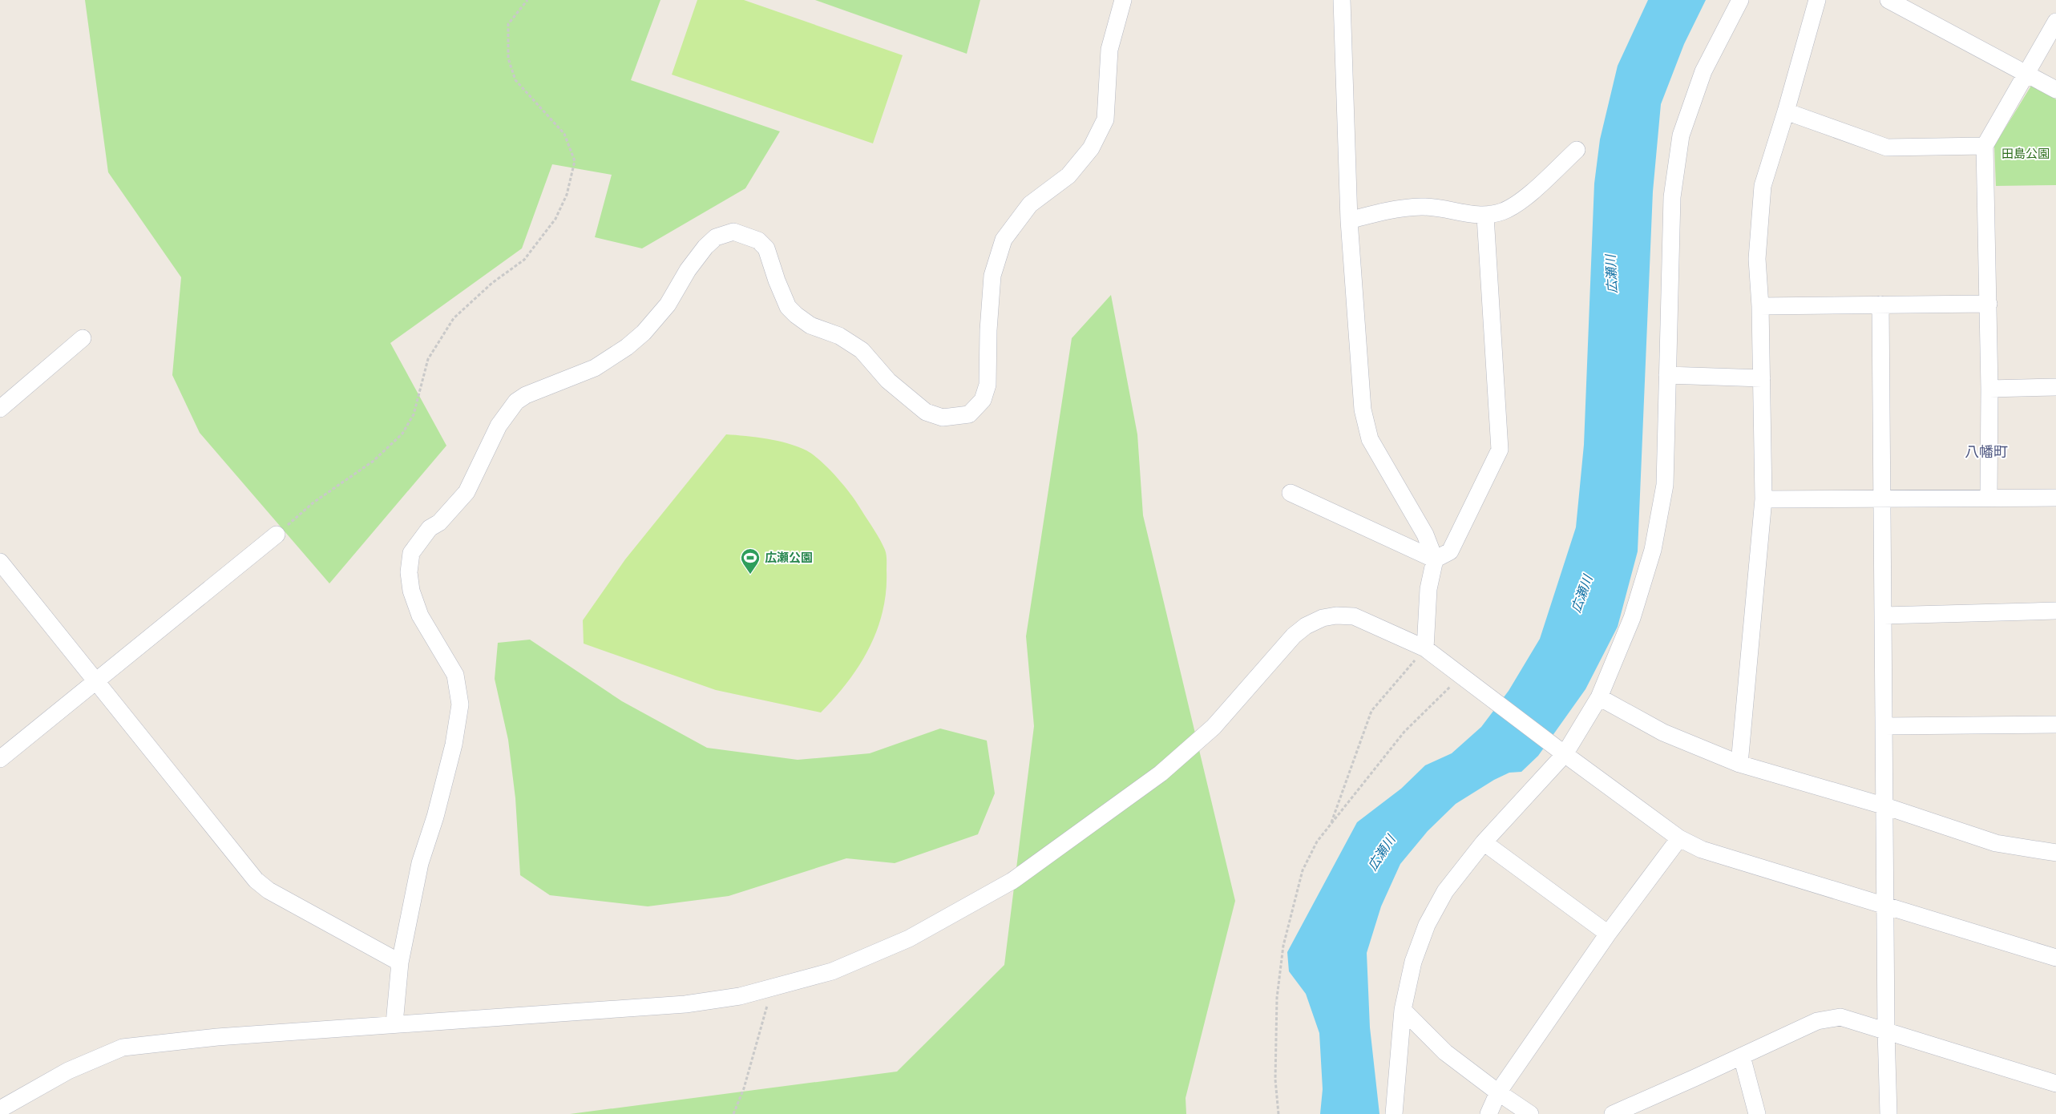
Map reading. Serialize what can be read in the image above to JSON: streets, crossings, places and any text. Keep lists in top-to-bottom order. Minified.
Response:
{"districts":["八幡町"],"water":["広瀬川"],"parks":["田島公園"],"places":{"sports":["広瀬公園"]}}
